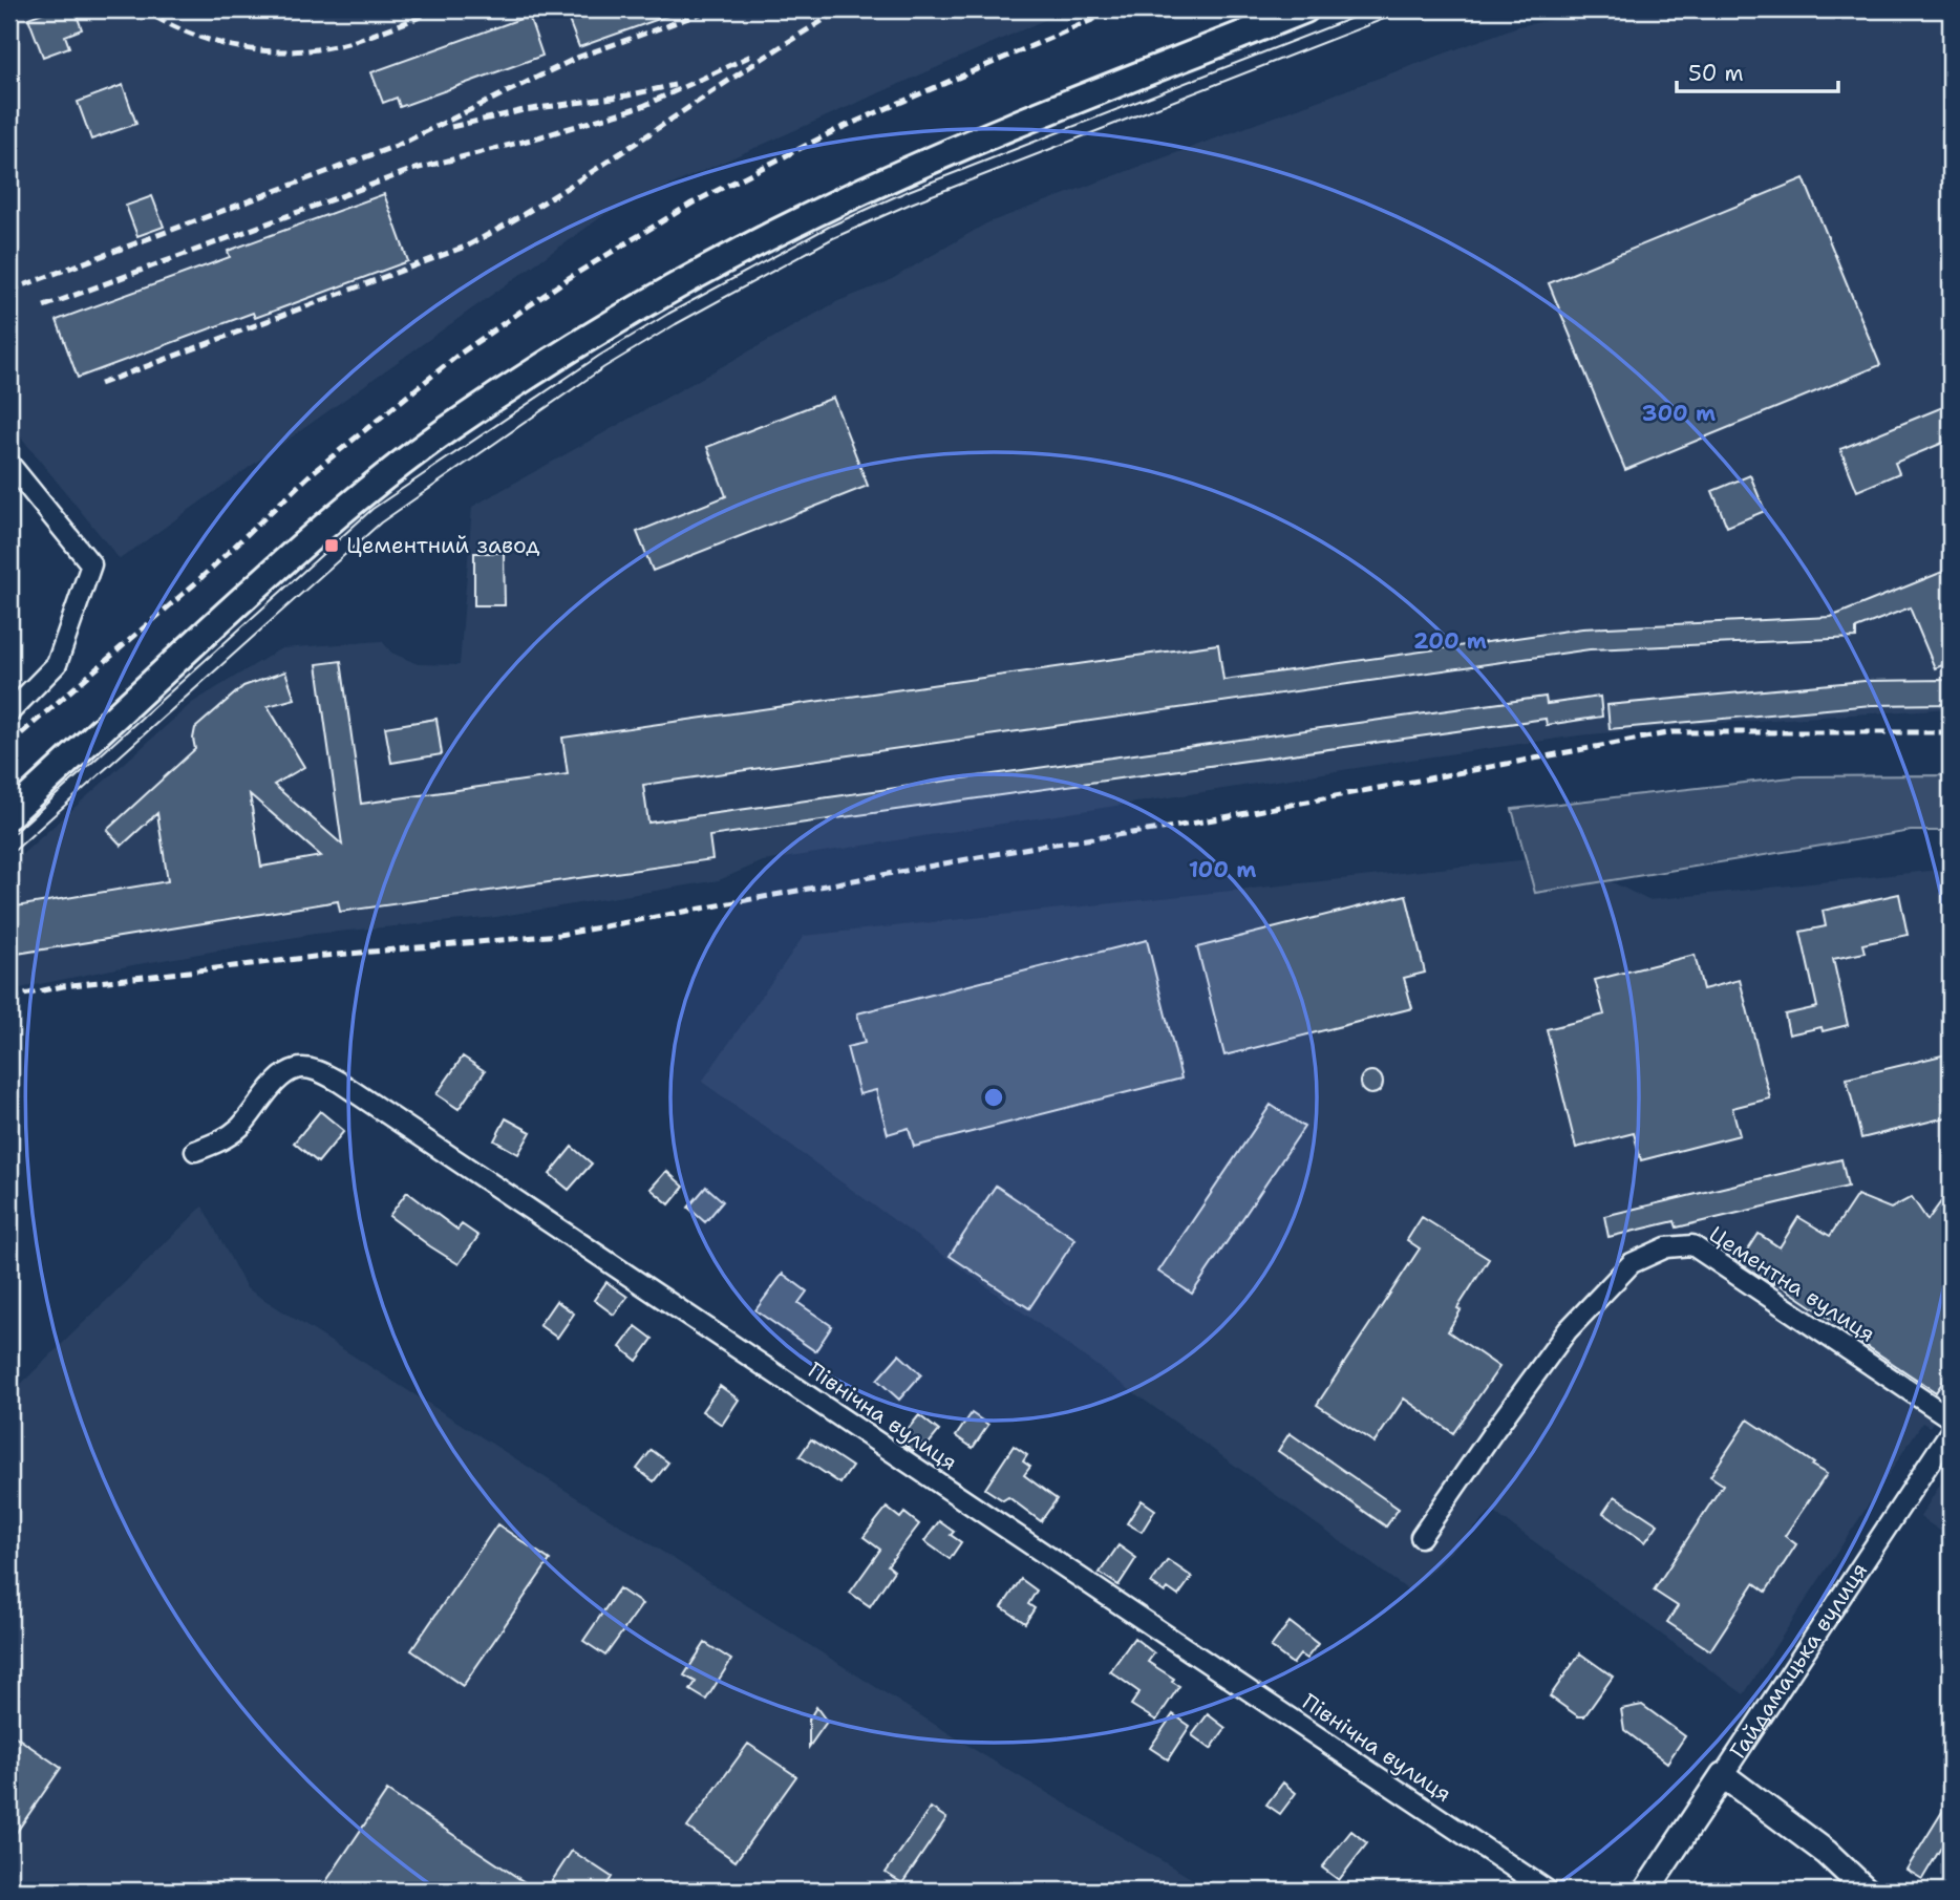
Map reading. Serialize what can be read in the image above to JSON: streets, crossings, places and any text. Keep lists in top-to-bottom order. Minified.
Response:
{"streets":{"street":["Цементна вулиця","Північна вулиця","Гайдамацька вулиця"]},"places":{"transit":["Цементний завод"]},"scale_bar":"50 m","rings":["300 m","200 m","100 m"]}
